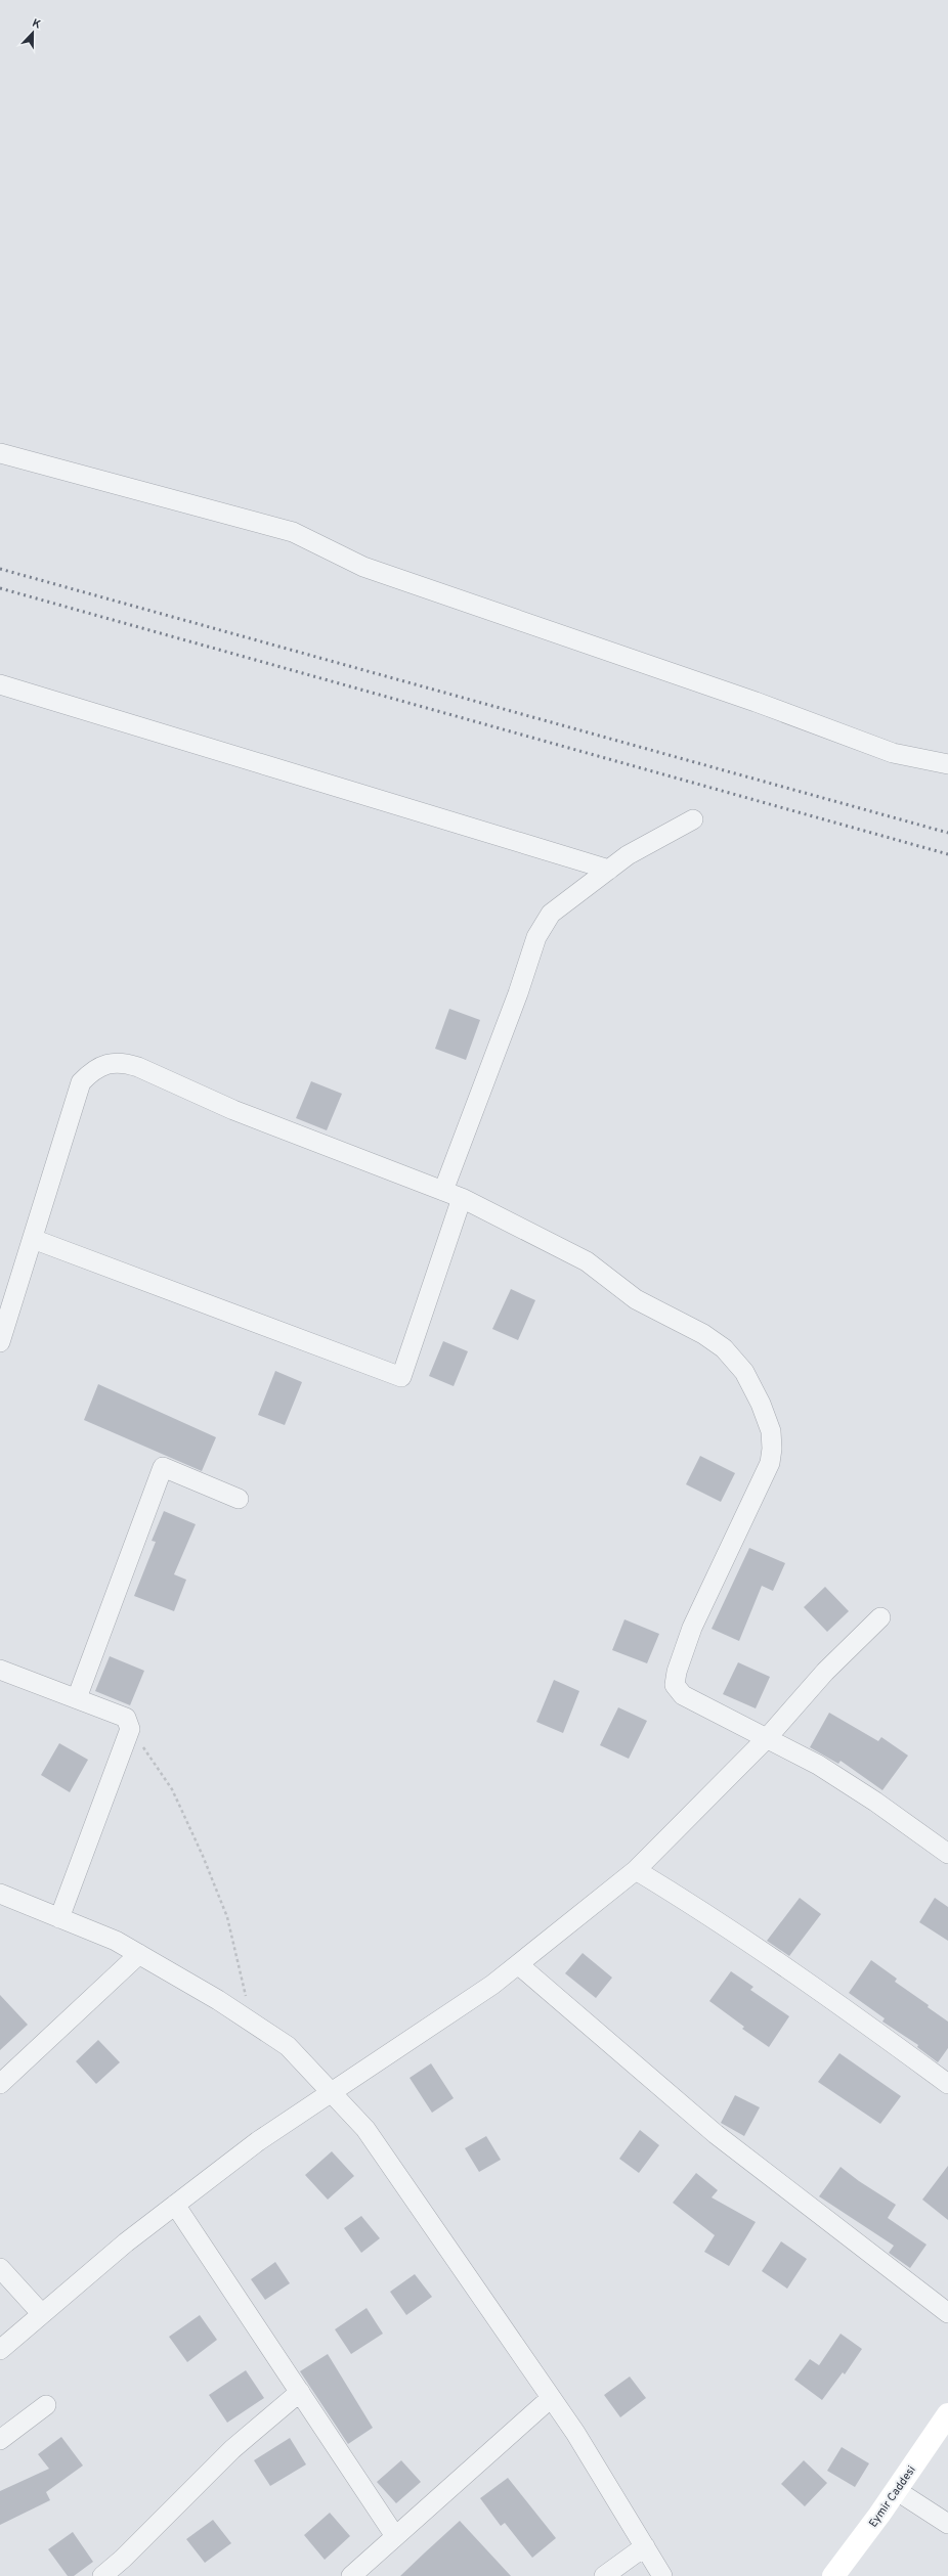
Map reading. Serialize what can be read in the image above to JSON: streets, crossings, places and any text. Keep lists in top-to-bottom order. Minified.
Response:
{"streets":{"main road":["Eymir Caddesi"]},"north":"top"}
